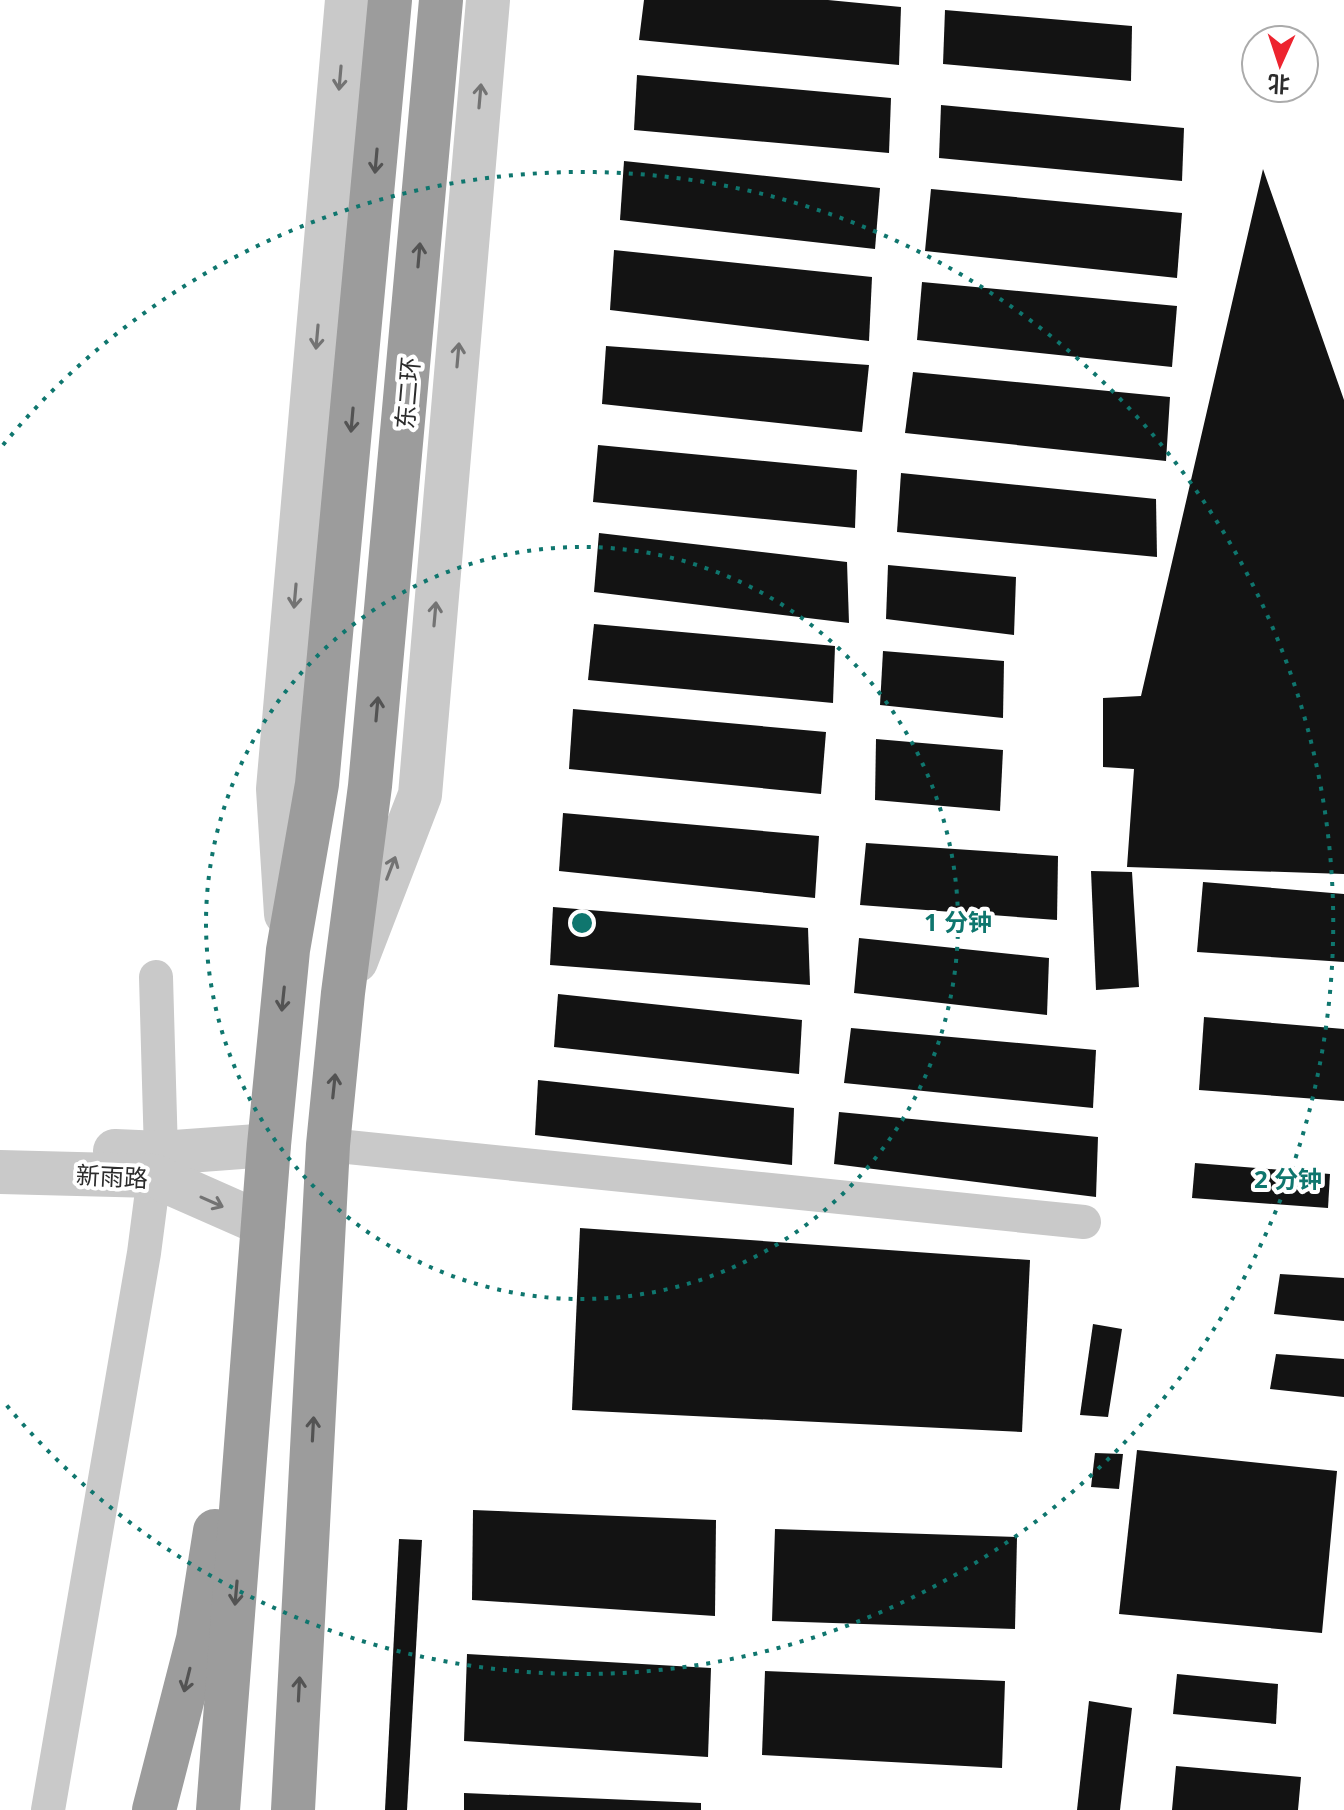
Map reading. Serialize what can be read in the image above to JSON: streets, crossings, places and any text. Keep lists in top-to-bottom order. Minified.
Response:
{"streets":{"highway":["东二环"],"street":["新雨路"]},"north":"bottom","rings":["1 分钟","2 分钟"]}
